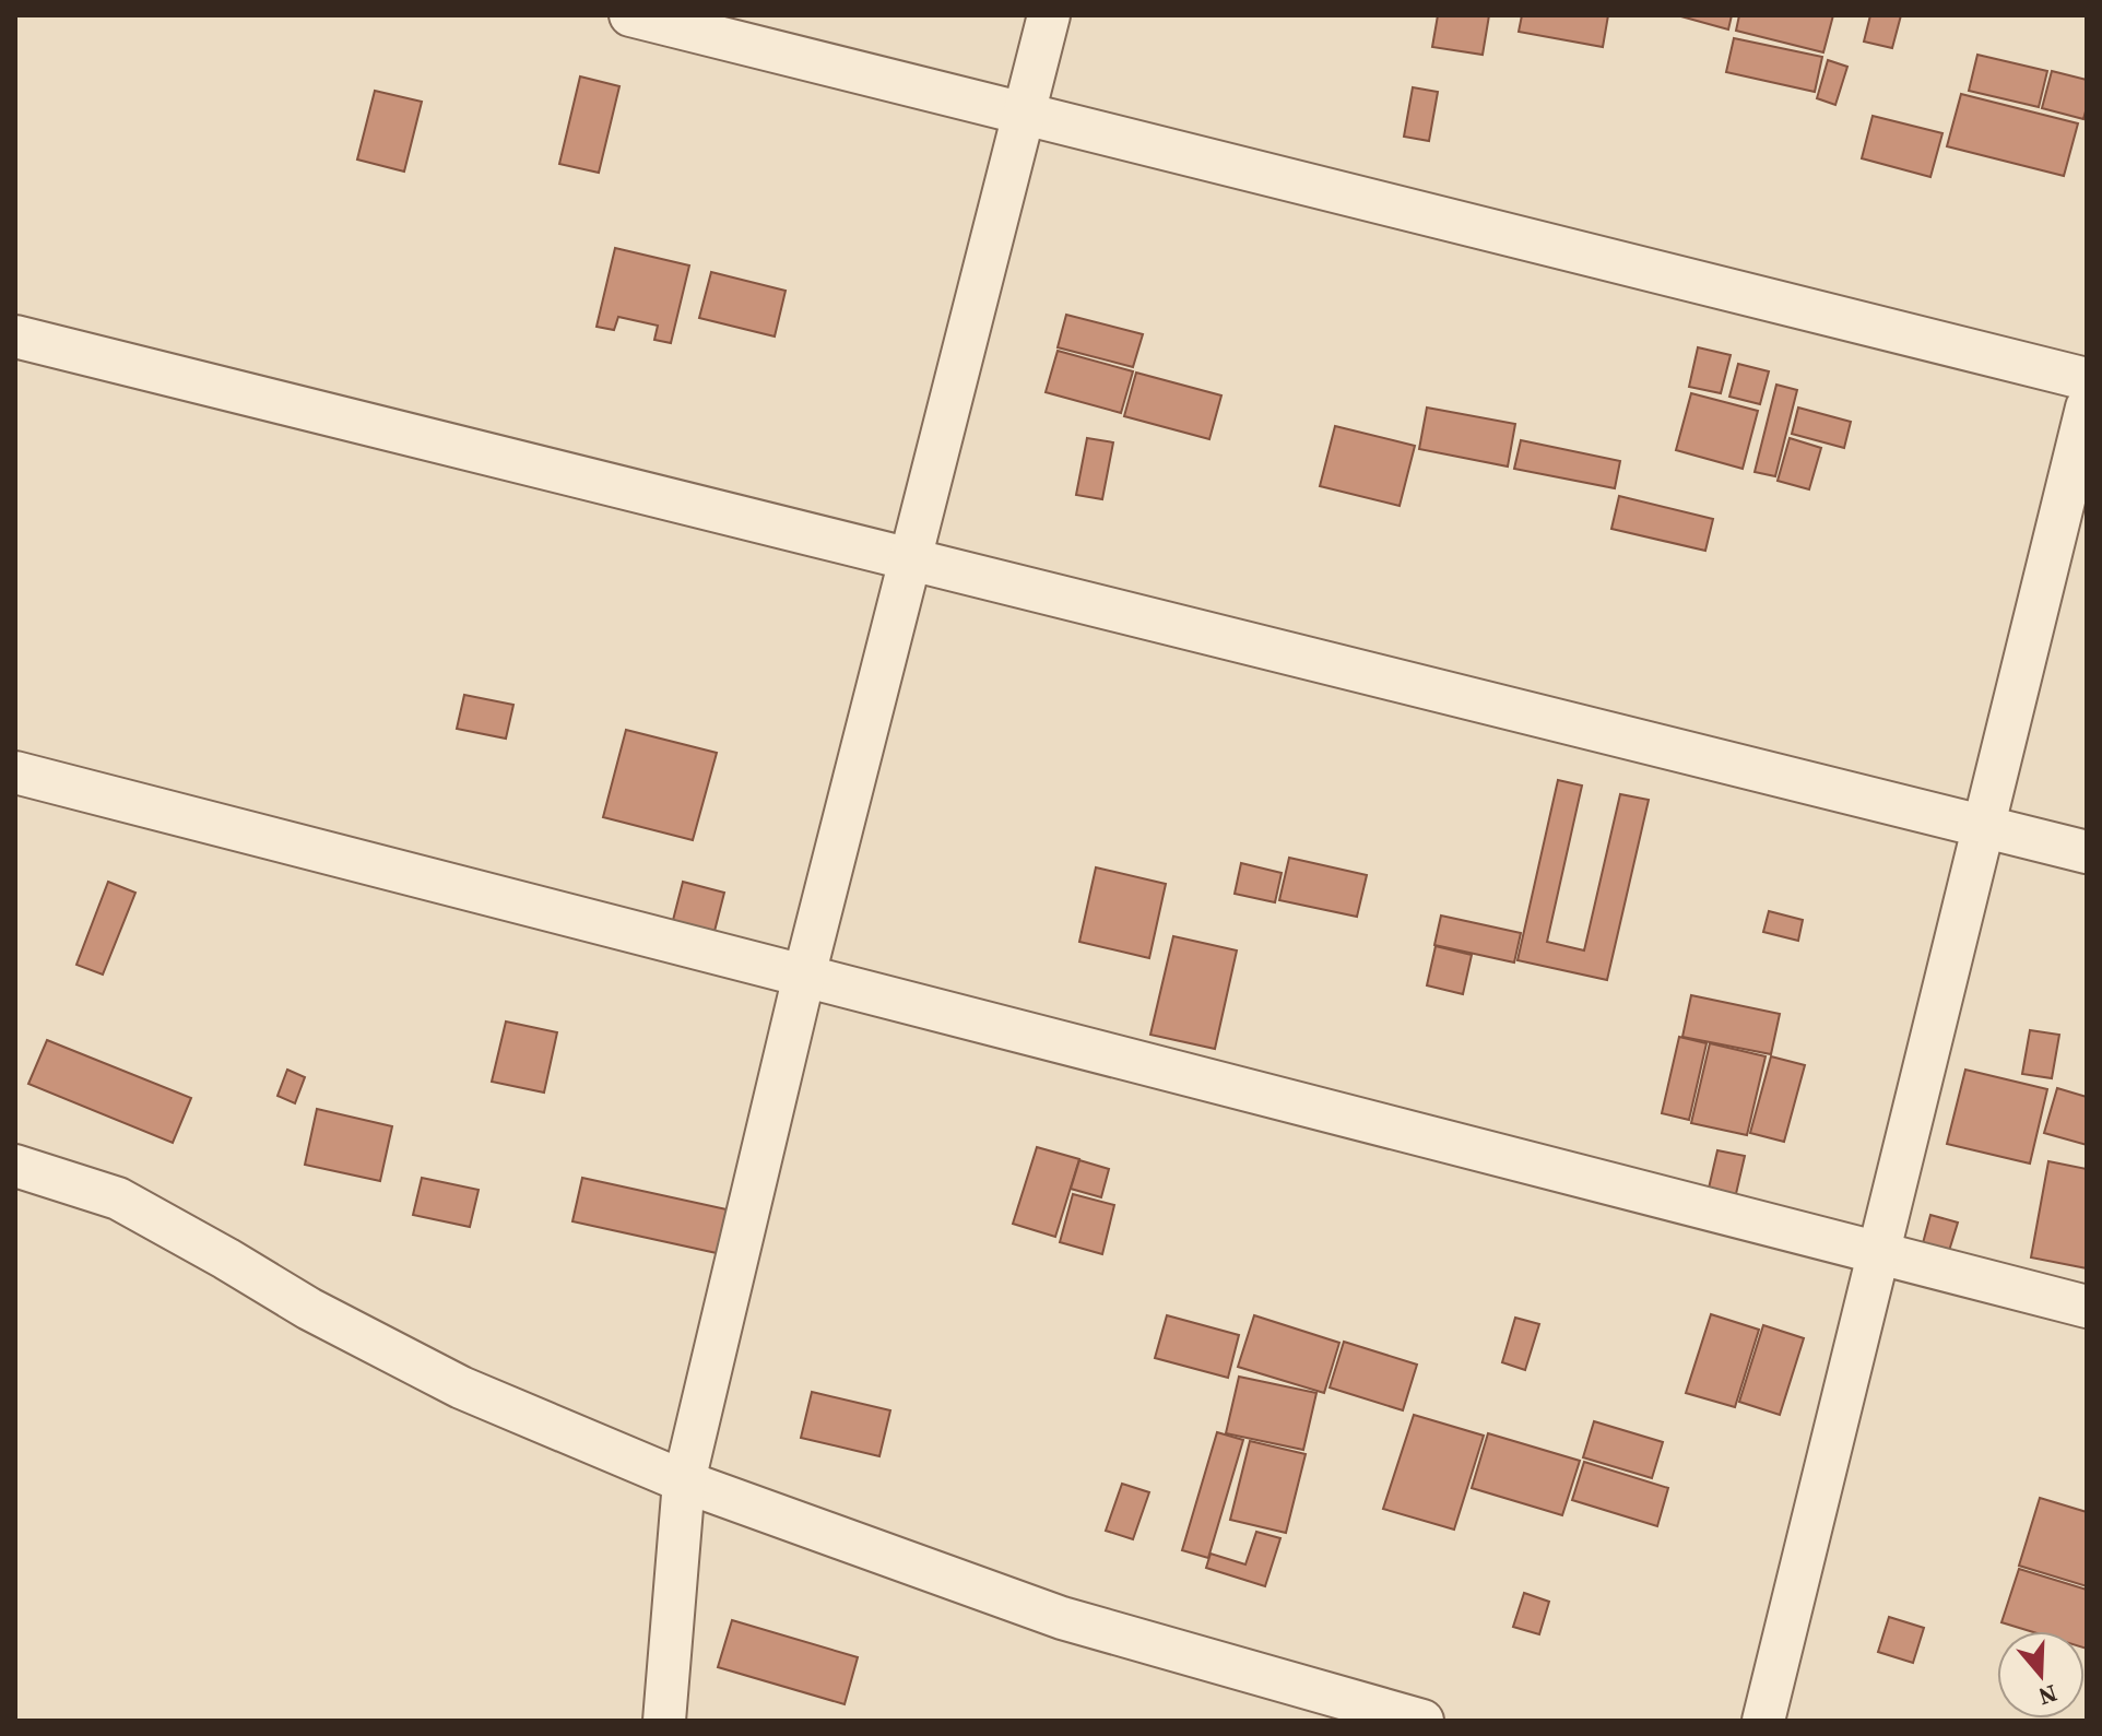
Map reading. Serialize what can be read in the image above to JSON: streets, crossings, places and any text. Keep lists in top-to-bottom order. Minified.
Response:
{"north":"bottom"}
